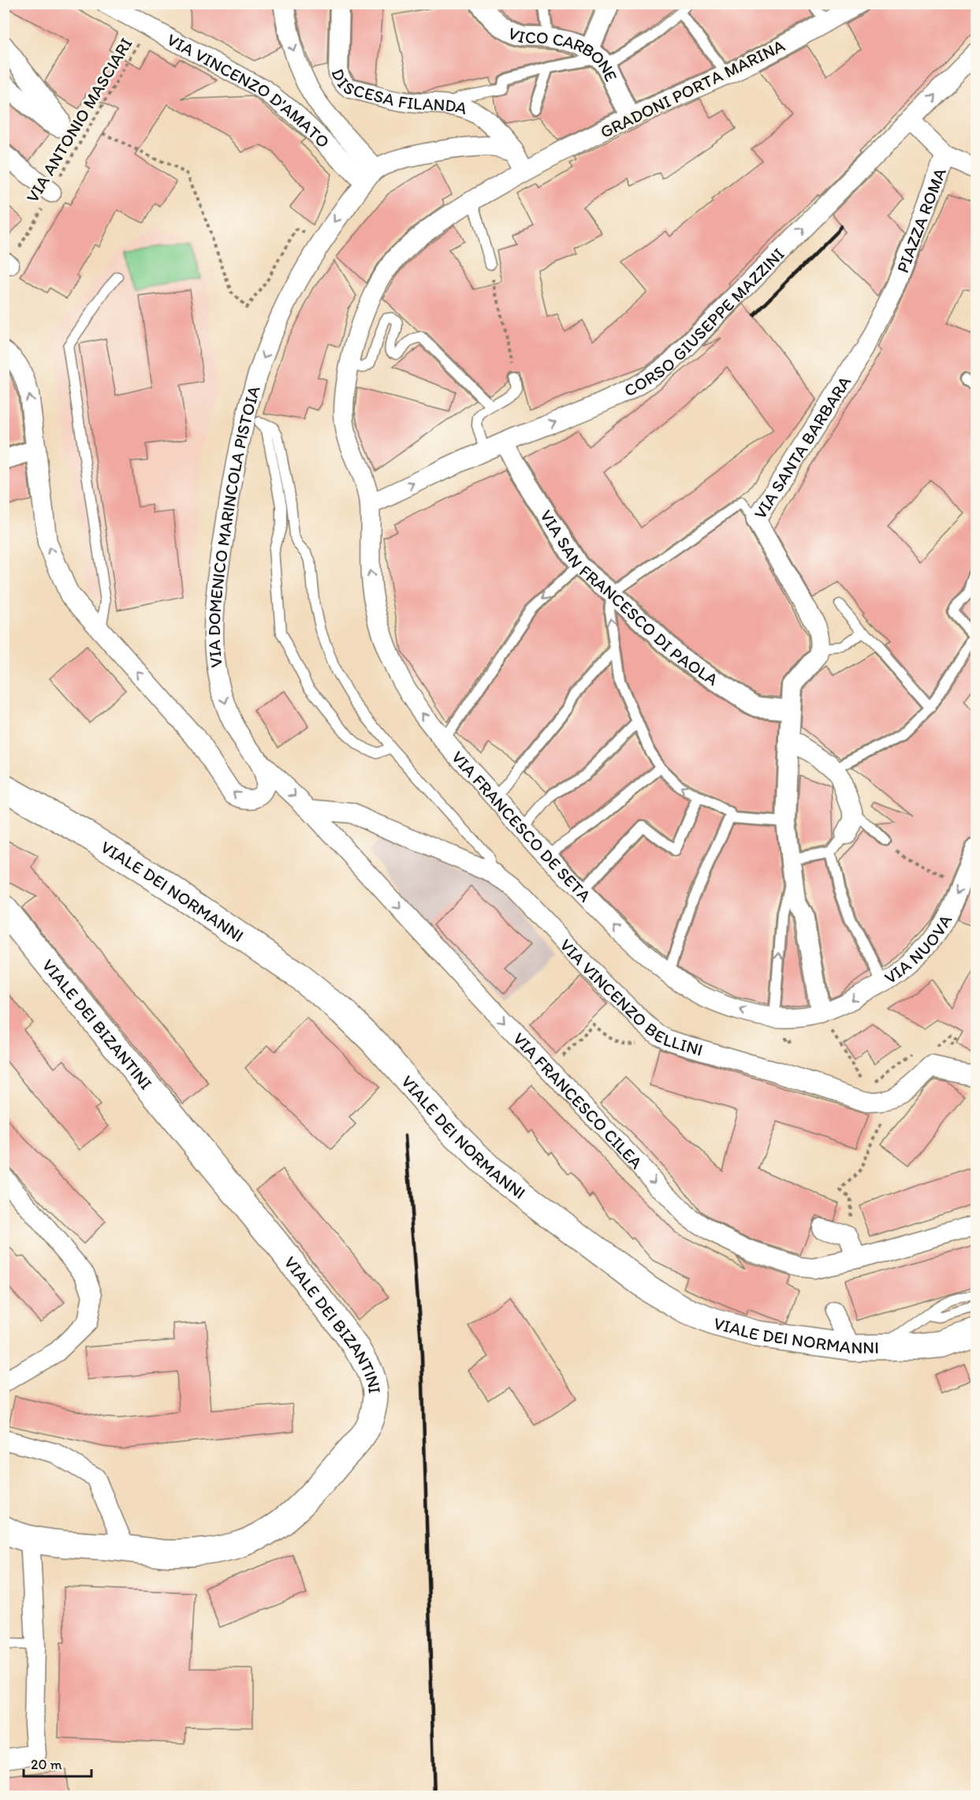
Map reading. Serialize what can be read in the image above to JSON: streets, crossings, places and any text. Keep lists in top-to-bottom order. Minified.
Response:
{"streets":{"street":["VICO CARBONE","DISCESA FILANDA","GRADONI PORTA MARINA","VIA VINCENZO D'AMATO","PIAZZA ROMA","CORSO GIUSEPPE MAZZINI","VIA SANTA BARBARA","VIA DOMENICO MARINCOLA PISTOIA","VIA SAN FRANCESCO DI PAOLA","VIA FRANCESCO DE SETA","VIALE DEI NORMANNI","VIA NUOVA","VIA VINCENZO BELLINI","VIALE DEI BIZANTINI","VIA FRANCESCO CILEA"],"path":["VIA ANTONIO MASCIARI"]},"crossings":[["VICO CARBONE","GRADONI PORTA MARINA"],["GRADONI PORTA MARINA","VIA FRANCESCO DE SETA"],["VIA VINCENZO D'AMATO","VIA ANTONIO MASCIARI"],["VIA VINCENZO D'AMATO","VIA DOMENICO MARINCOLA PISTOIA"],["PIAZZA ROMA","CORSO GIUSEPPE MAZZINI"],["PIAZZA ROMA","VIA SANTA BARBARA"],["CORSO GIUSEPPE MAZZINI","VIA SAN FRANCESCO DI PAOLA"],["CORSO GIUSEPPE MAZZINI","VIA FRANCESCO DE SETA"],["VIA DOMENICO MARINCOLA PISTOIA","VIA FRANCESCO CILEA"],["VIA FRANCESCO DE SETA","VIA NUOVA"],["VIA VINCENZO BELLINI","VIA FRANCESCO CILEA"]],"one_way":["CORSO GIUSEPPE MAZZINI","VIA FRANCESCO DE SETA","VIA NUOVA","VIA FRANCESCO CILEA"],"scale_bar":"20 m"}
